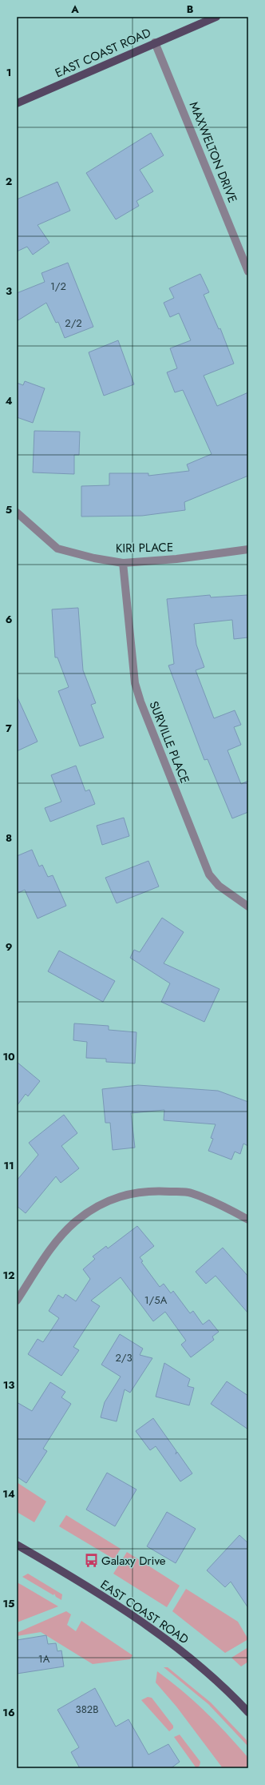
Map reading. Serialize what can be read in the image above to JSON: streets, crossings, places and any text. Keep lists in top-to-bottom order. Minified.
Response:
{"streets":{"main road":["EAST COAST ROAD"],"street":["MAXWELTON DRIVE","KIRI PLACE","SURVILLE PLACE"]},"crossings":[["EAST COAST ROAD","MAXWELTON DRIVE"],["KIRI PLACE","SURVILLE PLACE"]],"places":{"bus stop":["Galaxy Drive"]},"house_numbers":["1/2","2/2","1/5A","2/3","1A","382B"],"grid":{"columns":["A","B"],"rows":["1","2","3","4","5","6","7","8","9","10","11","12","13","14","15","16"]}}
